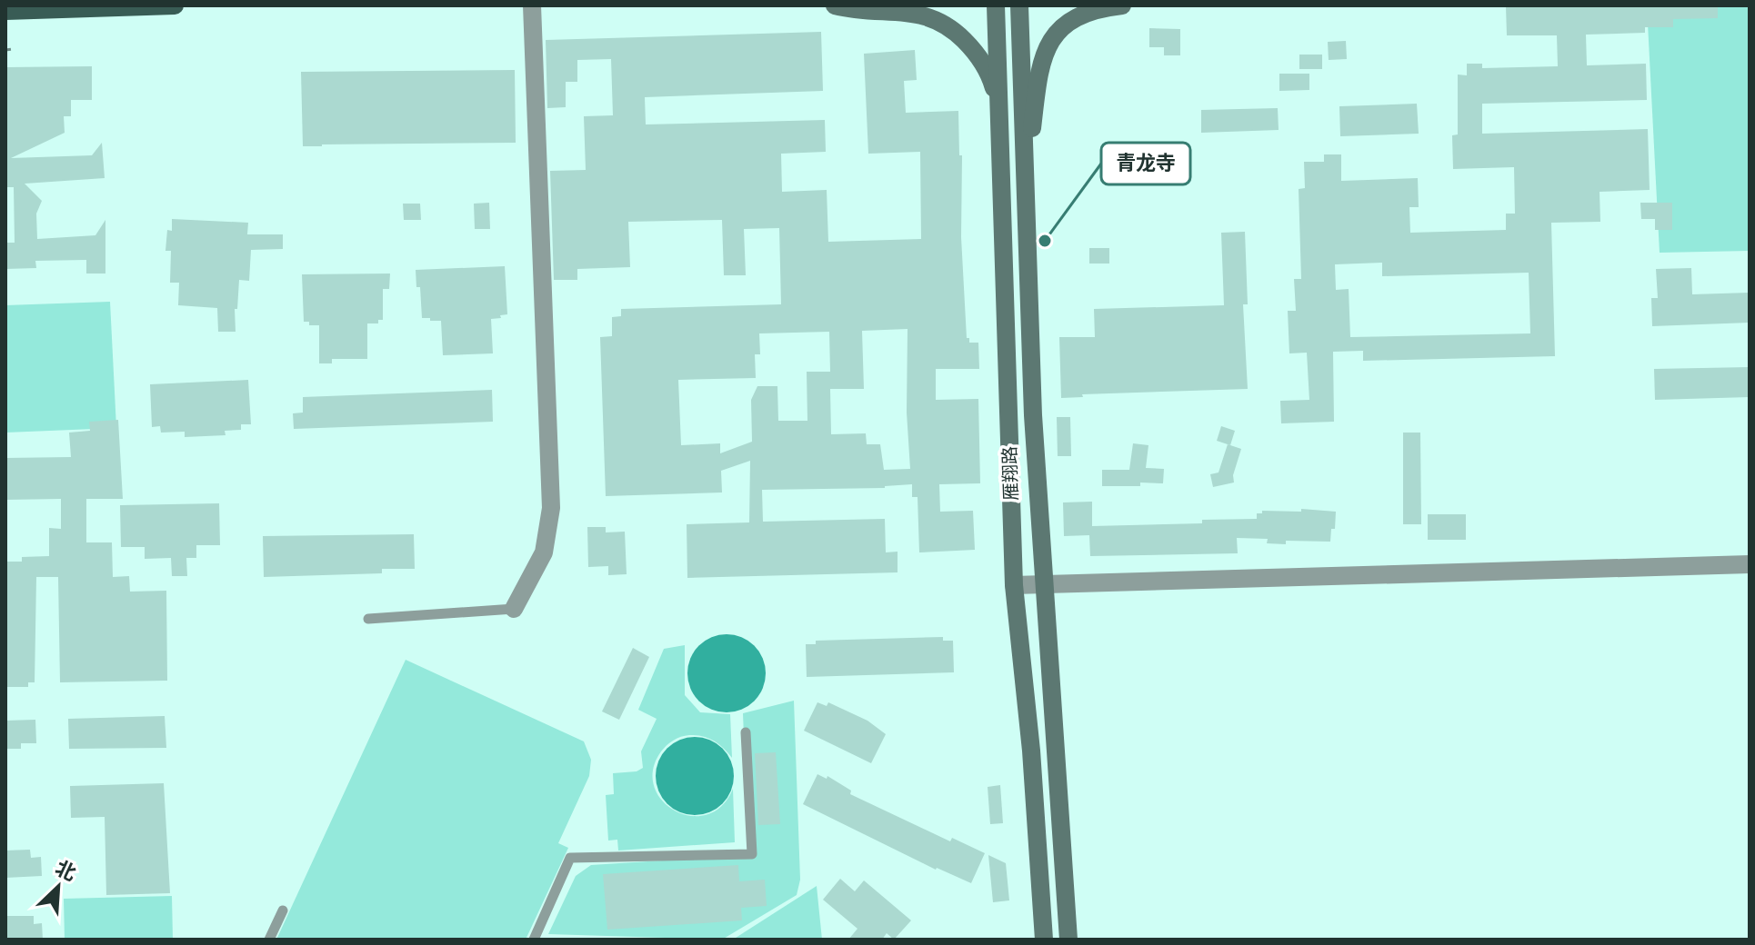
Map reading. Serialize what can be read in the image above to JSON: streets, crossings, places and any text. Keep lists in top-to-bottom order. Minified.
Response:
{"streets":{"main road":["雁翔路"]},"places":["青龙寺"],"north":"top right"}
